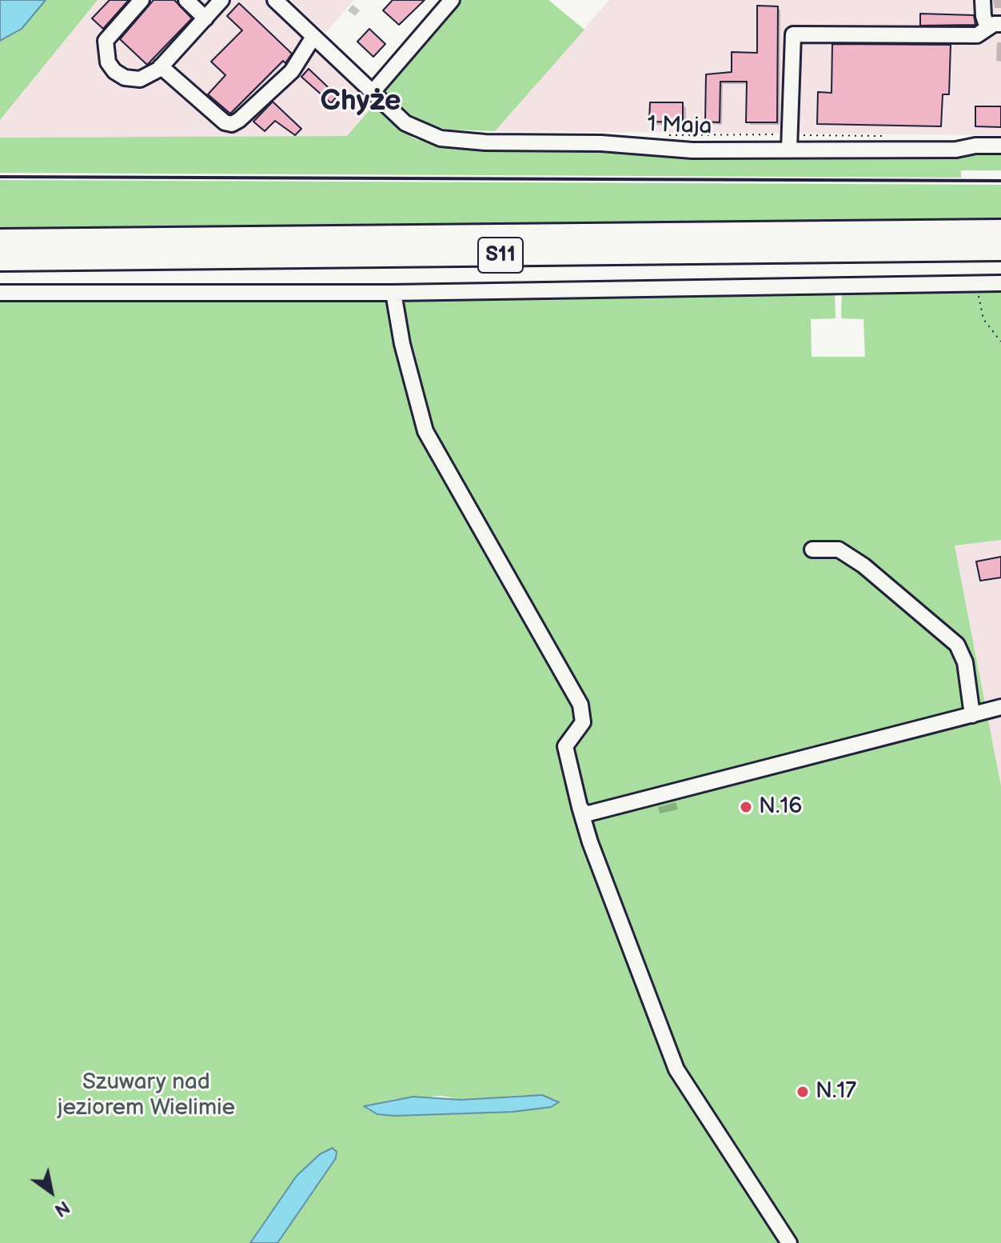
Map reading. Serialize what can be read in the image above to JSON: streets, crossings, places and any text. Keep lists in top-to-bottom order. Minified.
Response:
{"streets":{"highway":["S11"],"street":["1 Maja"]},"districts":["Chyże"],"parks":["Szuwary nad jeziorem Wielimie"],"places":["N.16","N.17"],"north":"bottom right"}
